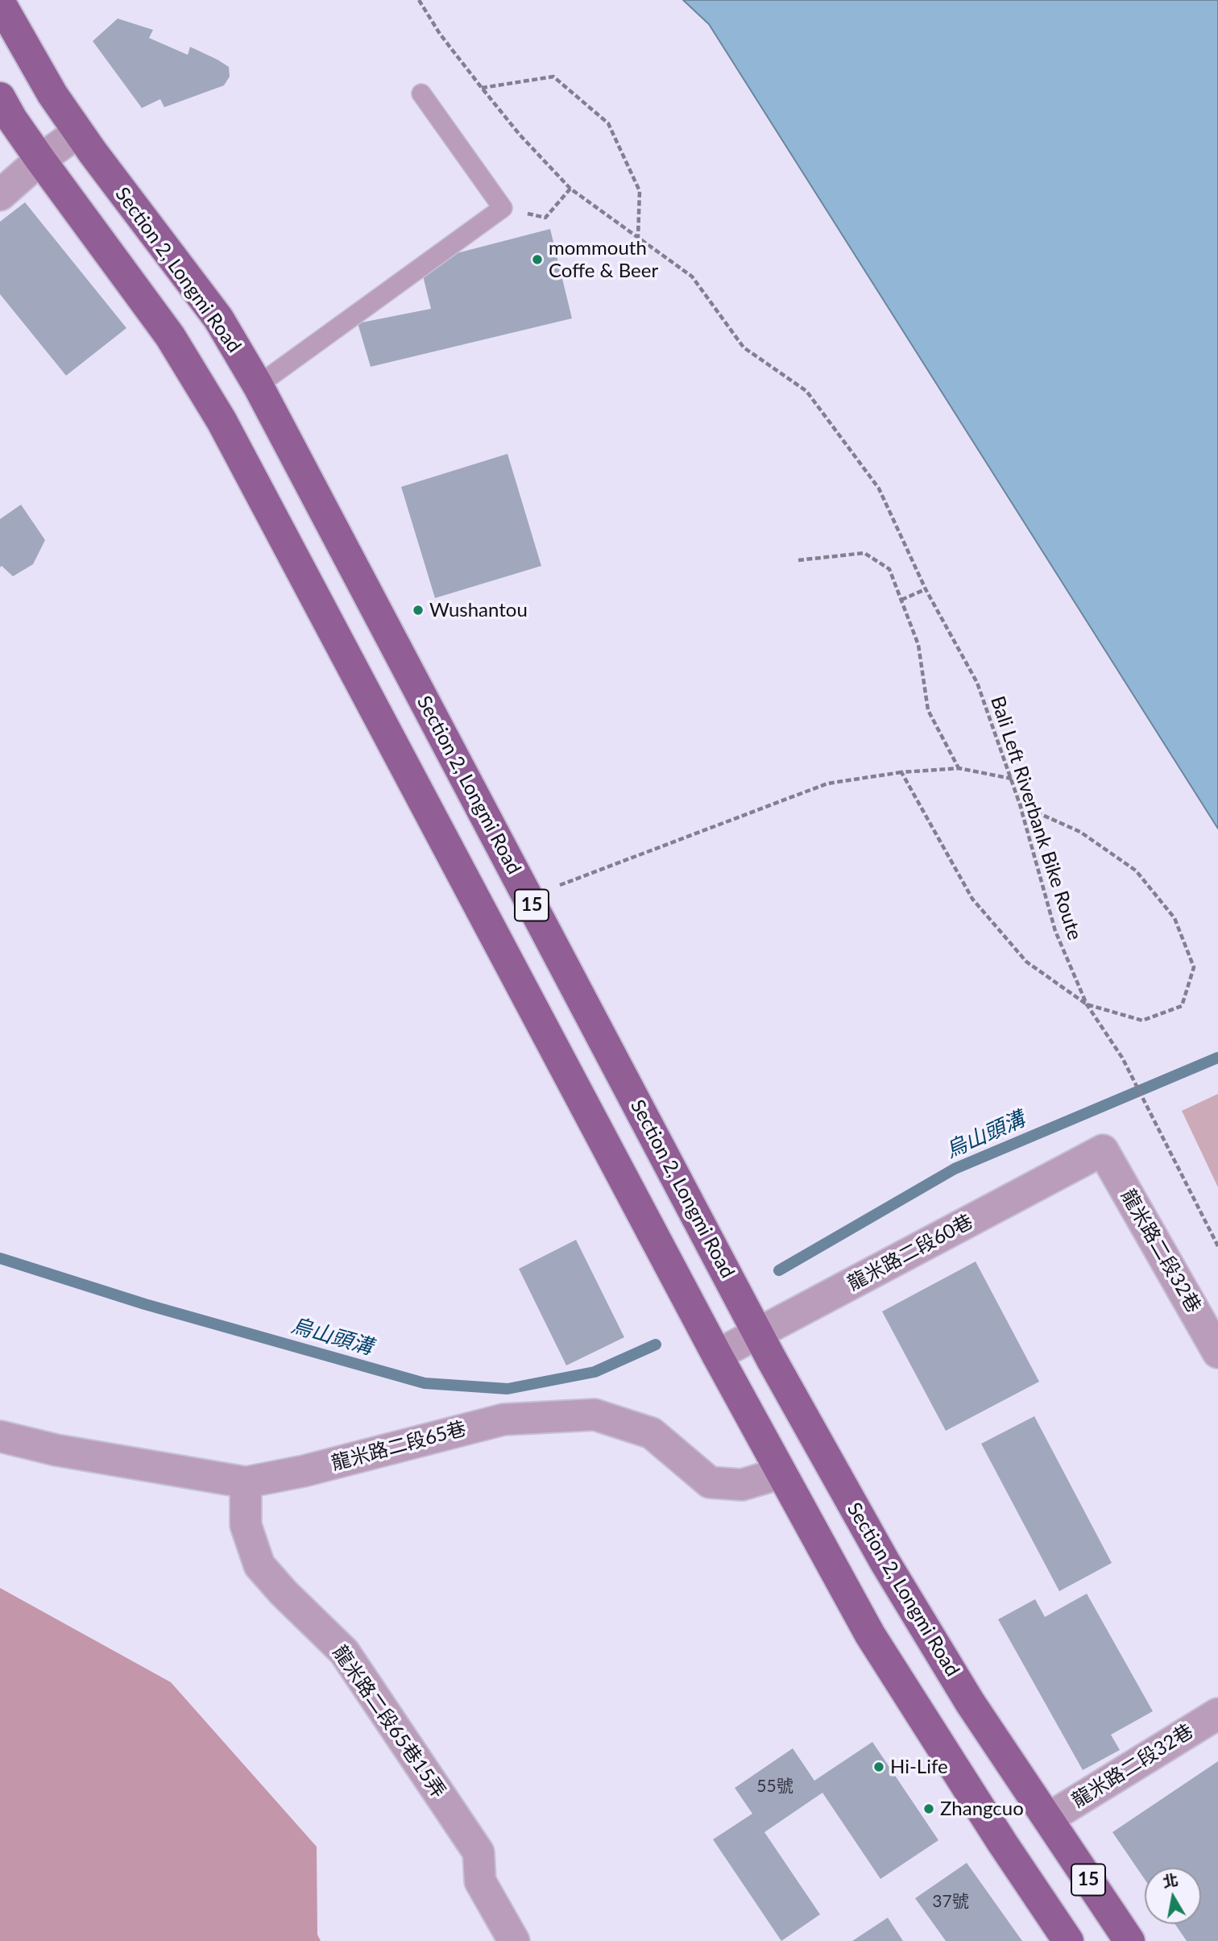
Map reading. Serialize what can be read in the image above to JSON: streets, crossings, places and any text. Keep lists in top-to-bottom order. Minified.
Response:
{"streets":{"main road":["Section 2, Longmi Road","15"],"street":["龍米路二段32巷","龍米路二段60巷","龍米路二段65巷","龍米路二段65巷15弄"],"path":["Bali Left Riverbank Bike Route"]},"crossings":[["Section 2, Longmi Road","15"],["Section 2, Longmi Road","龍米路二段32巷"],["Section 2, Longmi Road","龍米路二段60巷"],["15","龍米路二段32巷"],["15","龍米路二段60巷"],["15","龍米路二段65巷"],["龍米路二段32巷","龍米路二段60巷"],["龍米路二段65巷","龍米路二段65巷15弄"]],"water":["烏山頭溝"],"places":["mommouth Coffe & Beer","Wushantou","Hi-Life","Zhangcuo"],"house_numbers":["55號","37號"],"north":"top"}
